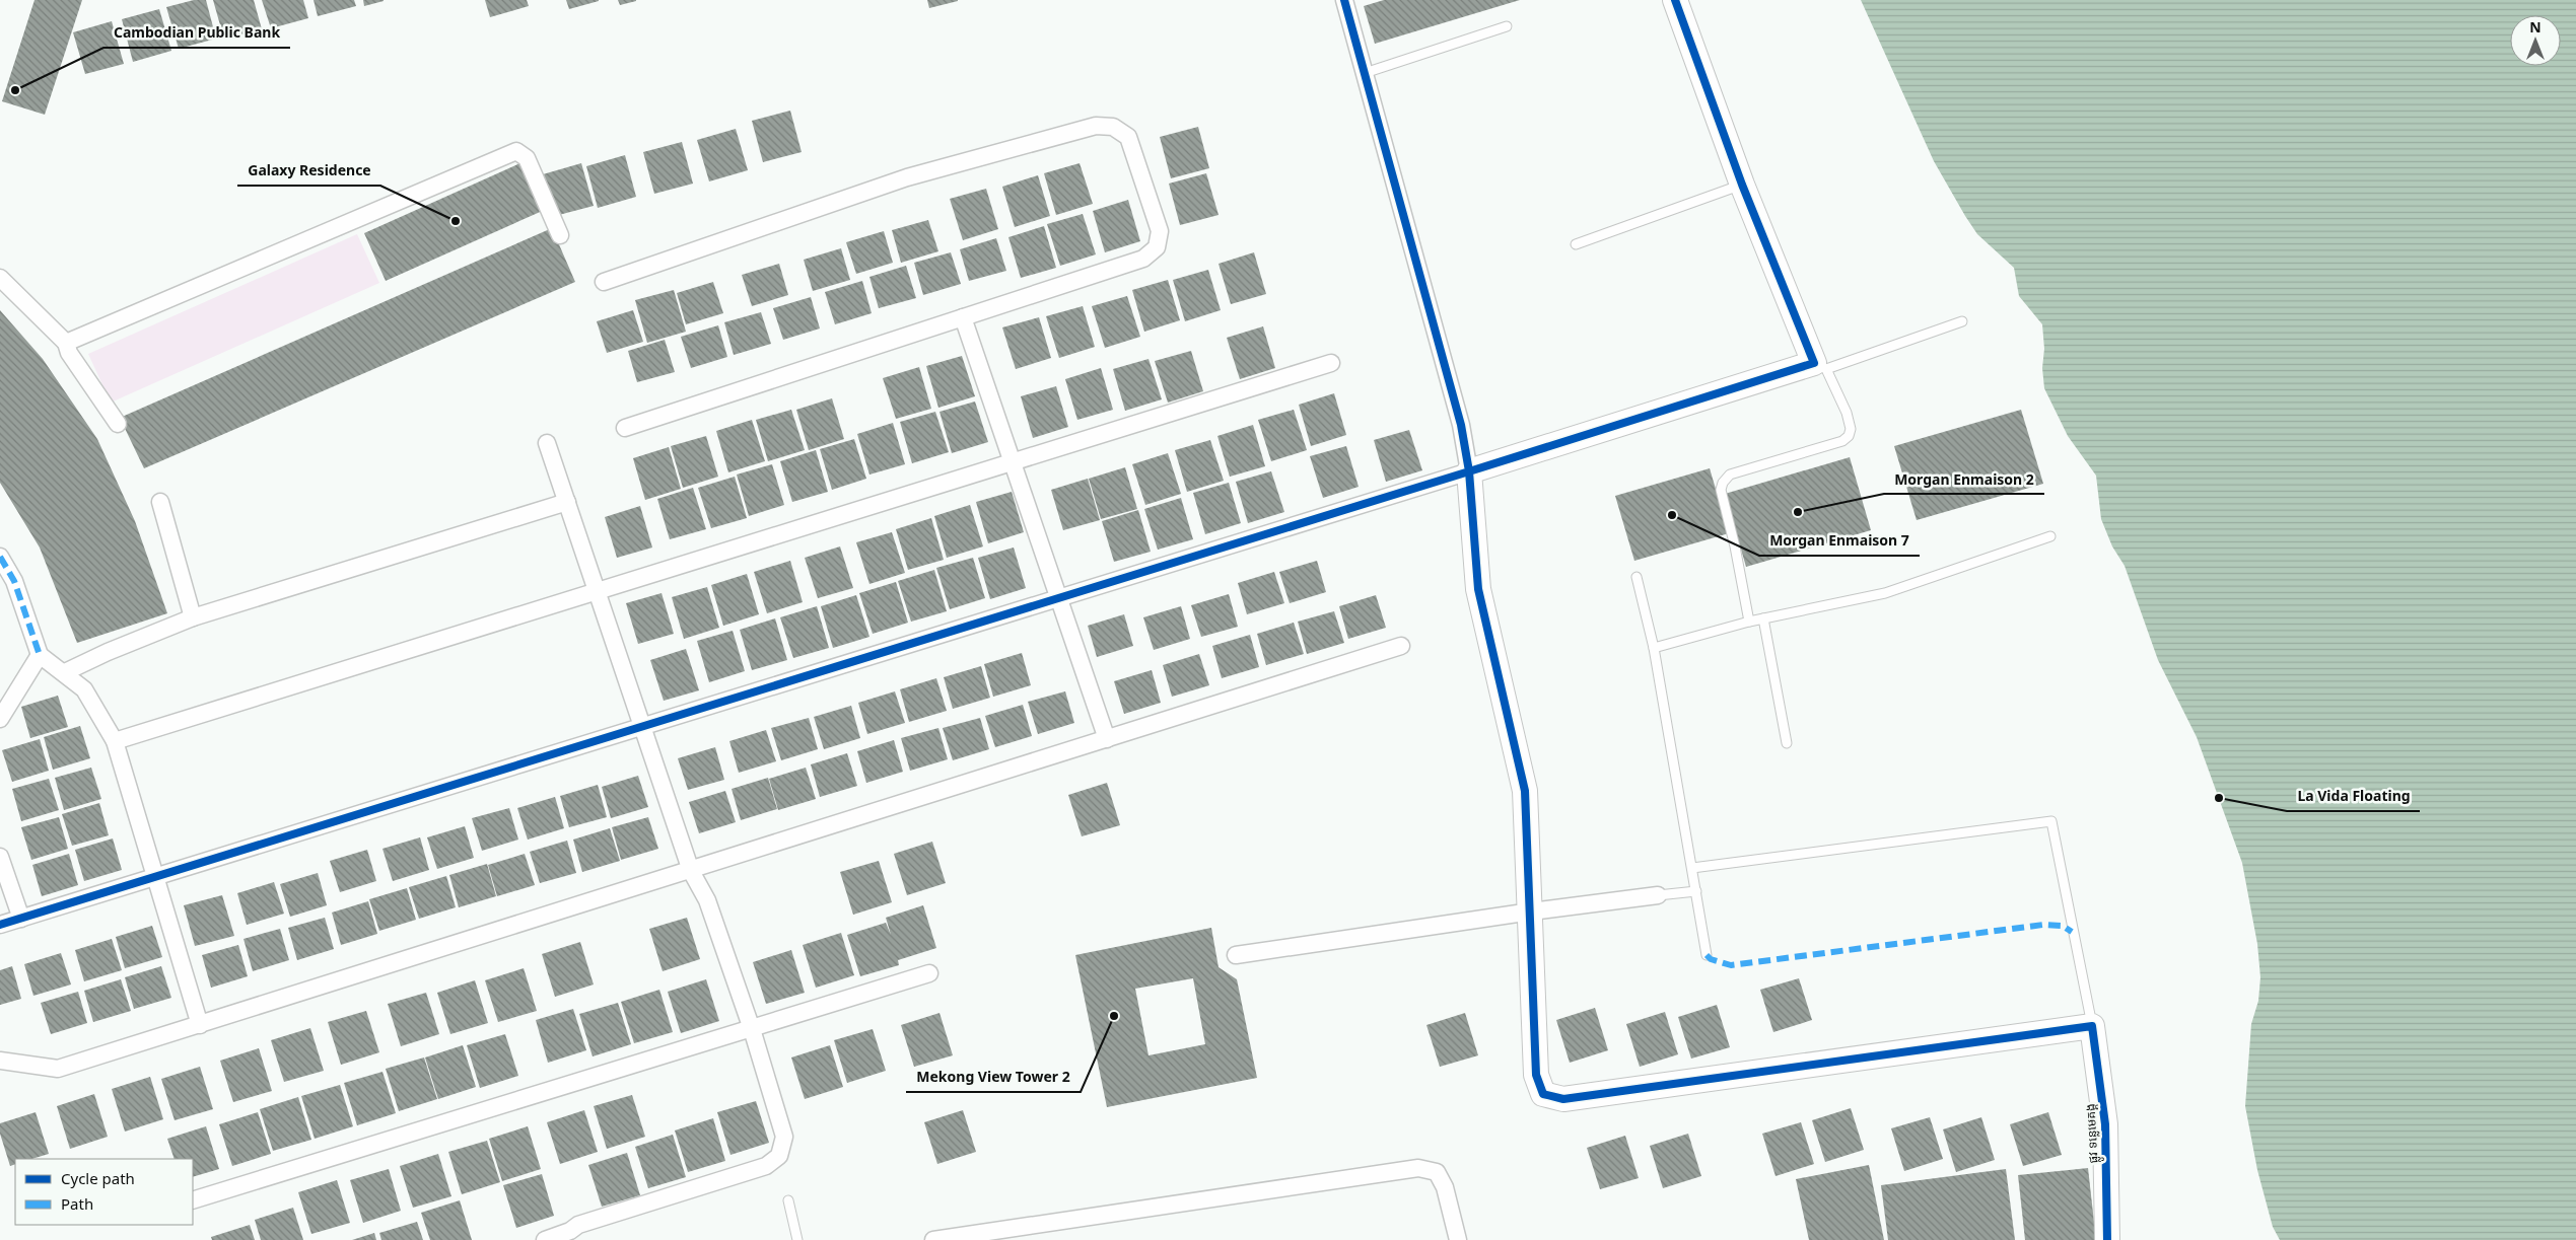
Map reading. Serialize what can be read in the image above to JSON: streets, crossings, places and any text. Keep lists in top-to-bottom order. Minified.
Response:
{"streets":{"street":["ផ្លូវ ទន្លេមេគង្គ"]},"places":["Cambodian Public Bank","Galaxy Residence","Morgan Enmaison 2","Morgan Enmaison 7","La Vida Floating","Mekong View Tower 2"],"legend":["Cycle path","Path"],"north":"top"}
